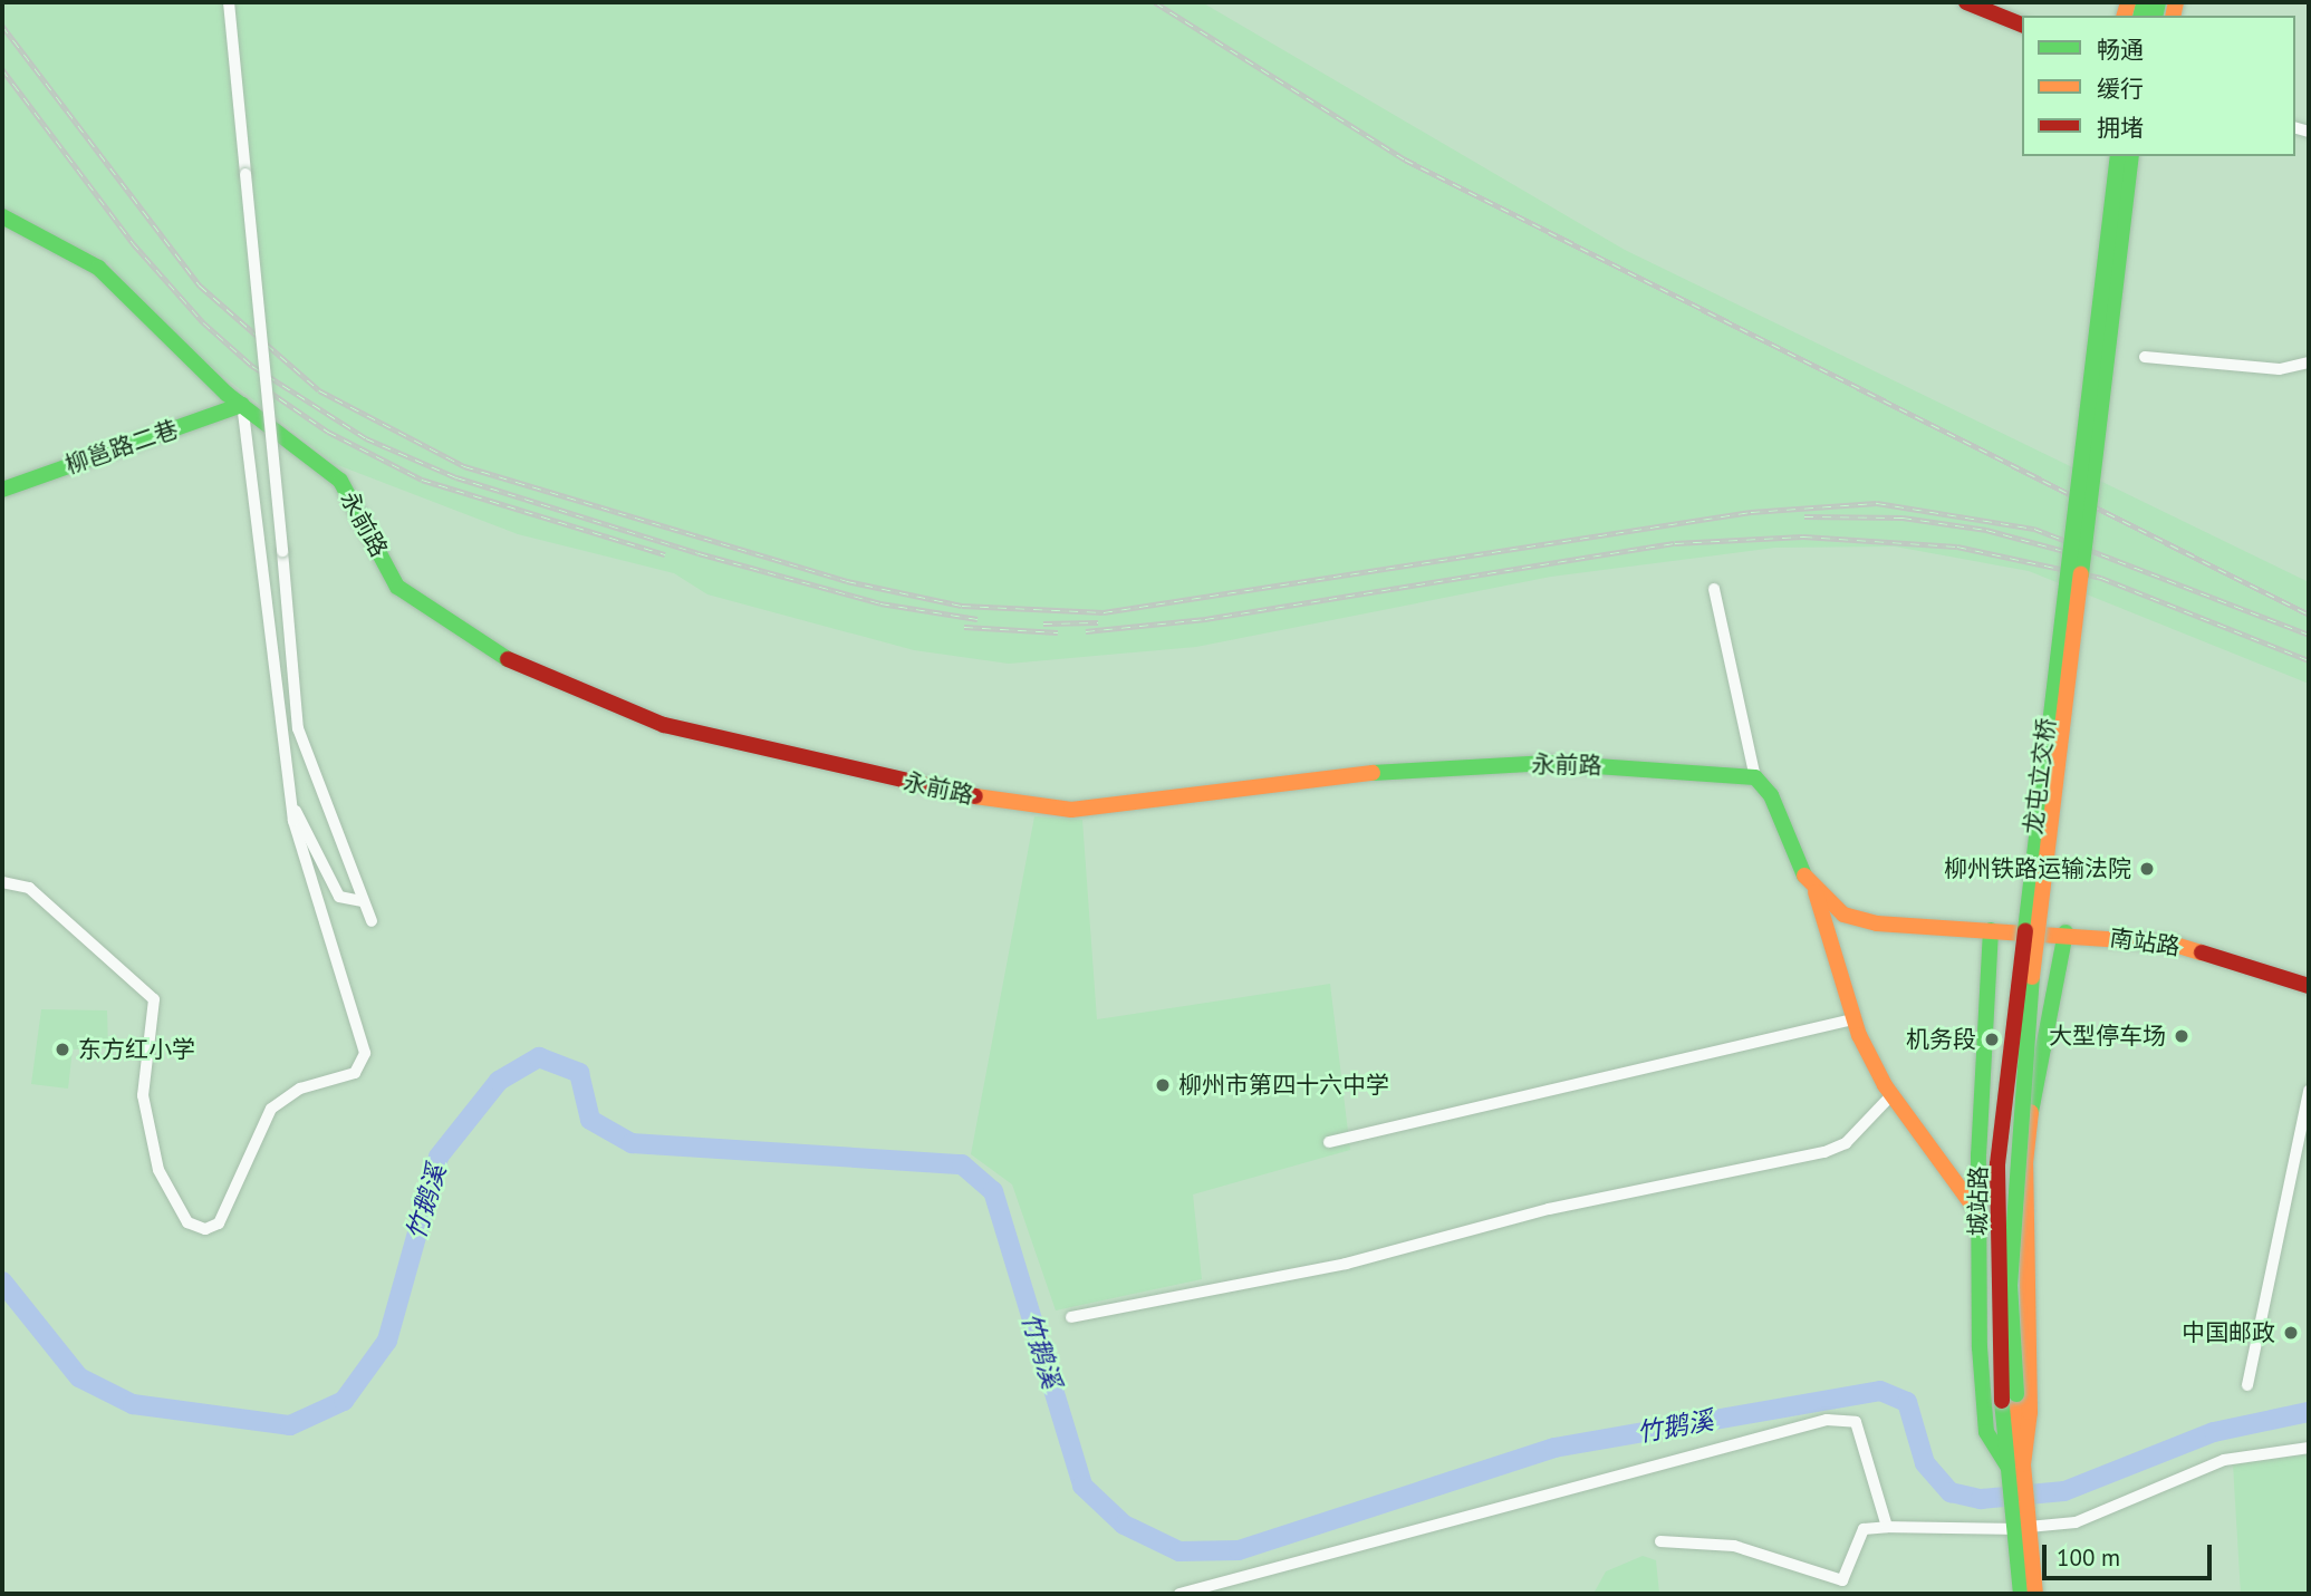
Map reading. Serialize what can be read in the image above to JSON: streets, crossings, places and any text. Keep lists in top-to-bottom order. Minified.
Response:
{"streets":{"main road":["柳邕路二巷","永前路","龙屯立交桥","南站路","城站路"]},"crossings":[["柳邕路二巷","永前路"],["龙屯立交桥","城站路"],["南站路","城站路"]],"water":["竹鹅溪"],"places":["柳州铁路运输法院","大型停车场","机务段","东方红小学","柳州市第四十六中学","中国邮政"],"legend":["畅通","缓行","拥堵"],"scale_bar":"100 m"}
